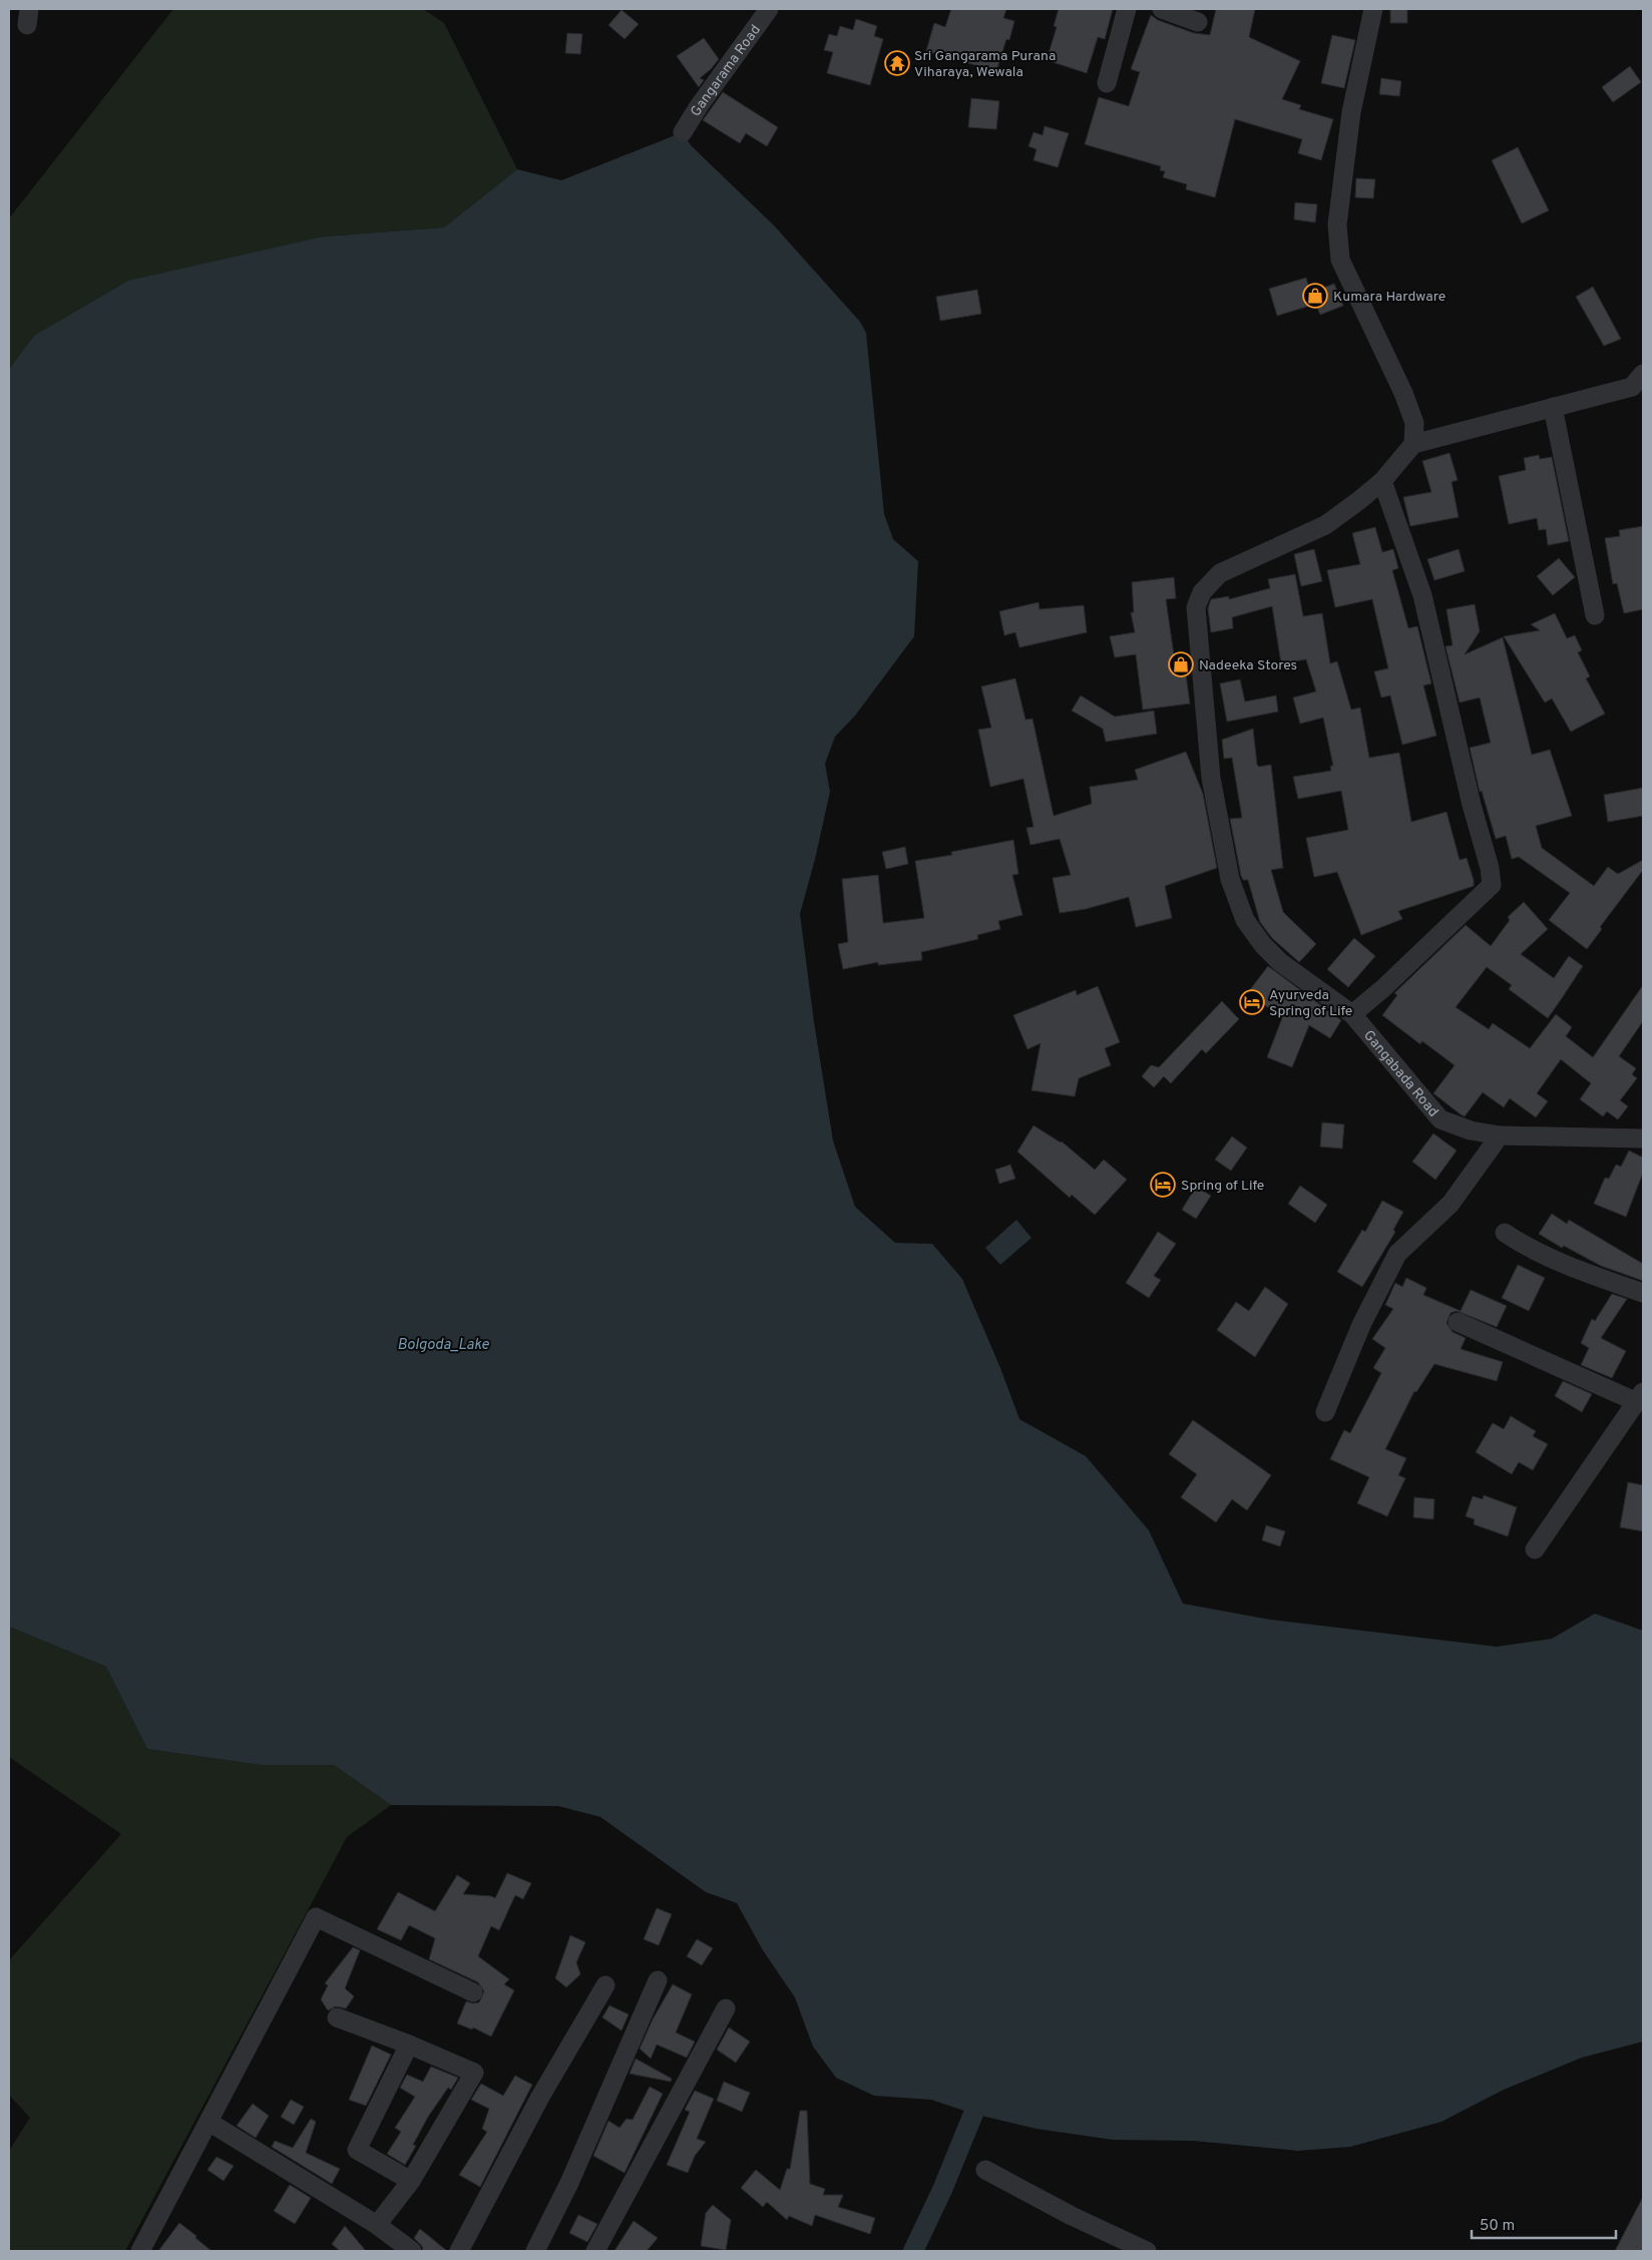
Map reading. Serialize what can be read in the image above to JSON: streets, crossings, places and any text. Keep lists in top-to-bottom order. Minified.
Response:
{"streets":{"street":["Gangarama Road","Gangabada Road"]},"water":["Bolgoda_Lake"],"places":{"temple":["Sri Gangarama Purana Viharaya, Wewala"],"shop":["Kumara Hardware","Nadeeka Stores"],"hotel":["Ayurveda Spring of Life","Spring of Life"]},"scale_bar":"50 m"}
